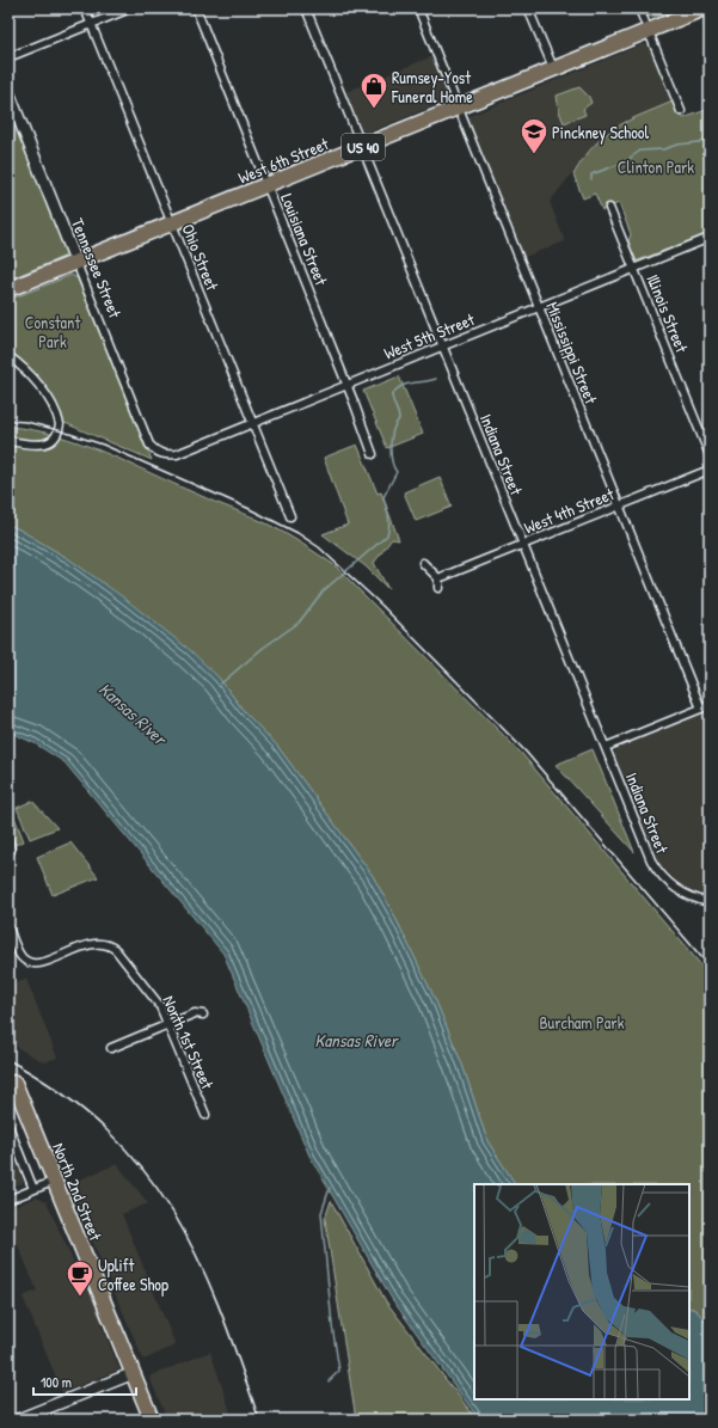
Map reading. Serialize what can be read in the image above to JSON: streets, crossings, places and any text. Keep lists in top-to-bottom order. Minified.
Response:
{"streets":{"highway":["US 40","West 6th Street","North 2nd Street"],"main road":["Tennessee Street"],"street":["Louisiana Street","Ohio Street","Illinois Street","West 5th Street","Mississippi Street","Indiana Street","West 4th Street","North 1st Street"]},"crossings":[["West 6th Street","Louisiana Street"],["West 6th Street","Ohio Street"],["West 6th Street","Tennessee Street"],["West 6th Street","Mississippi Street"],["West 6th Street","Indiana Street"],["Louisiana Street","West 5th Street"],["Ohio Street","West 5th Street"],["Tennessee Street","West 5th Street"],["Illinois Street","West 5th Street"],["West 5th Street","Mississippi Street"],["West 5th Street","Indiana Street"],["Mississippi Street","West 4th Street"],["Indiana Street","West 4th Street"]],"water":["Kansas River"],"parks":["Clinton Park","Constant Park","Burcham Park"],"places":{"shop":["Rumsey-Yost Funeral Home"],"school or university":["Pinckney School"],"cafe":["Uplift Coffee Shop"]},"scale_bar":"100 m"}
